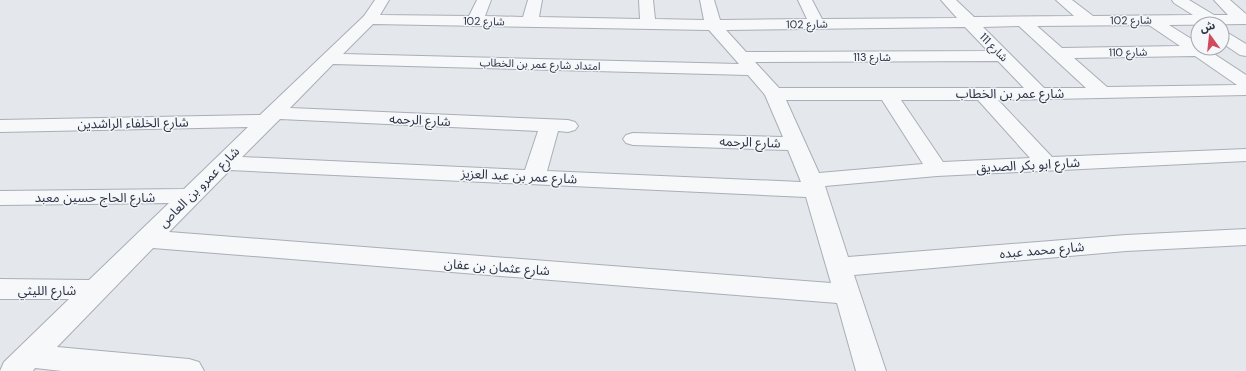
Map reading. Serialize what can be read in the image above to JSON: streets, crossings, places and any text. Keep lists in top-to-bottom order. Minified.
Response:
{"streets":{"street":["شارع 102","شارع 111","شارع 110","شارع 113","امتداد شارع عمر بن الخطاب","شارع عمر بن الخطاب","شارع الرحمه","شارع الخلفاء الراشدين","شارع ابو بكر الصديق","شارع عمر بن عبد العزيز","شارع عمرو بن العاص","شارع الحاج حسين معبد","شارع محمد عبده","شارع عثمان بن عفان","شارع الليثي"]},"crossings":[["شارع 102","شارع 111"],["شارع 102","شارع عمرو بن العاص"],["شارع 111","شارع 113"],["شارع 111","شارع عمر بن الخطاب"],["شارع 113","امتداد شارع عمر بن الخطاب"],["امتداد شارع عمر بن الخطاب","شارع عمرو بن العاص"],["شارع الرحمه","شارع الخلفاء الراشدين"],["شارع الرحمه","شارع عمر بن عبد العزيز"],["شارع الرحمه","شارع عمرو بن العاص"],["شارع الخلفاء الراشدين","شارع عمرو بن العاص"],["شارع ابو بكر الصديق","شارع عمر بن عبد العزيز"],["شارع عمر بن عبد العزيز","شارع عمرو بن العاص"],["شارع عمرو بن العاص","شارع الحاج حسين معبد"],["شارع عمرو بن العاص","شارع عثمان بن عفان"],["شارع عمرو بن العاص","شارع الليثي"]],"north":"top"}
